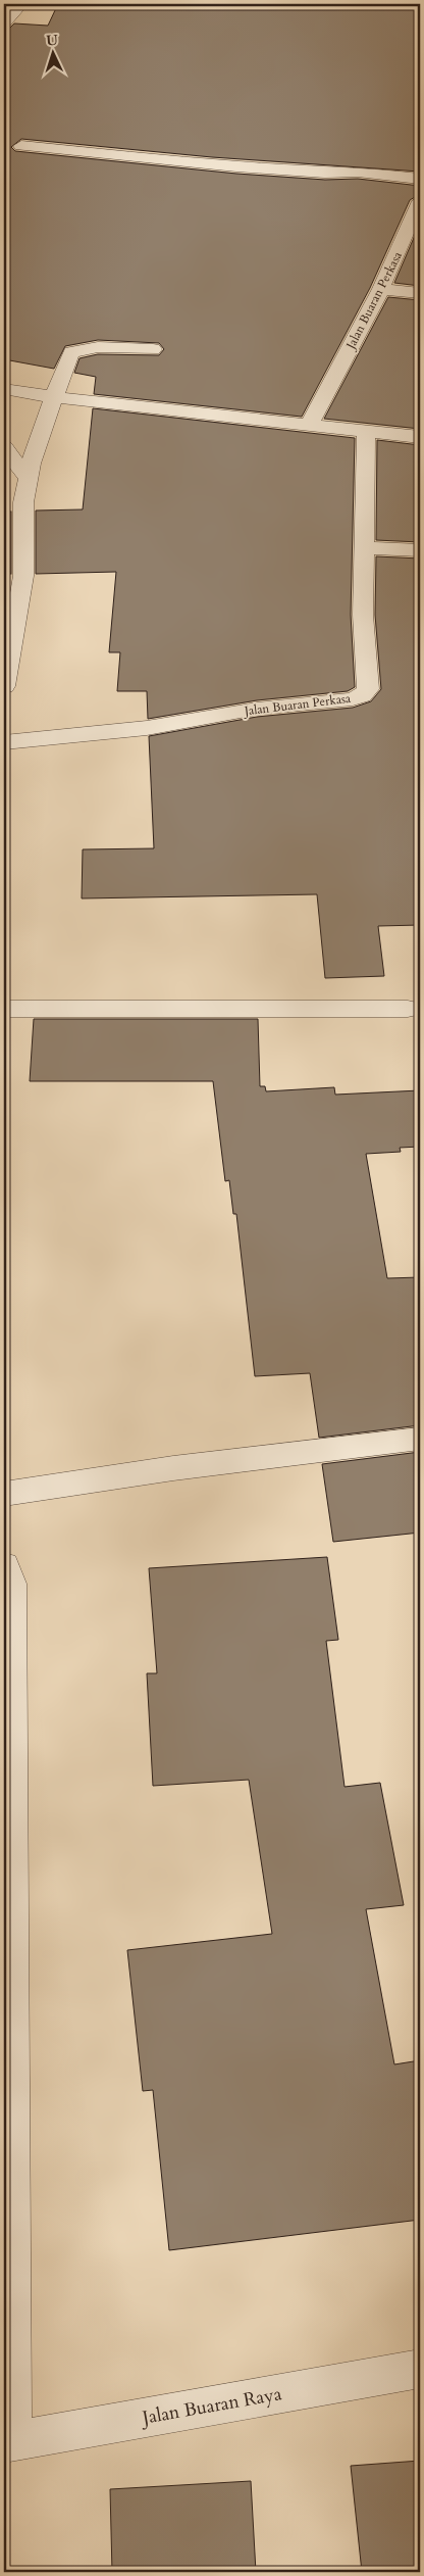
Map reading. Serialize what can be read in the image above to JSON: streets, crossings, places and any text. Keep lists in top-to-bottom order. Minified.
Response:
{"streets":{"street":["Jalan Buaran Perkasa","Jalan Buaran Raya"]},"north":"top"}
